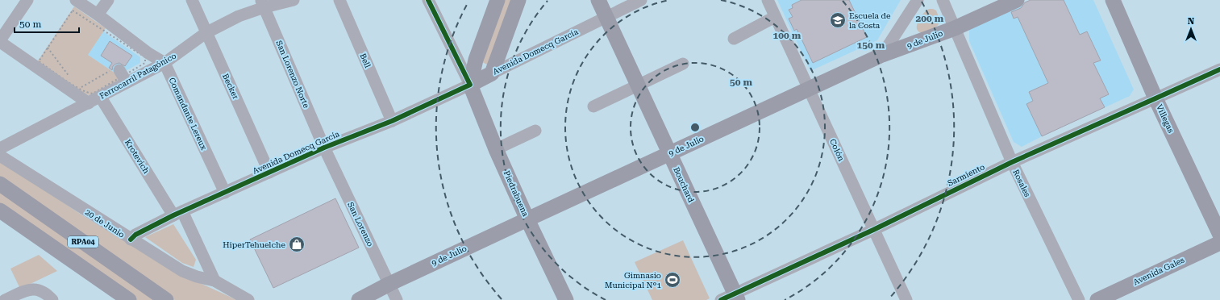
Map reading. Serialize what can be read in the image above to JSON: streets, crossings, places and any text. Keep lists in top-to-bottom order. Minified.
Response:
{"streets":{"main road":["9 de Julio","Avenida Domecq García","Villegas","Bouchard","Piedrabuena","RPA04","Avenida Gales"],"street":["Bell","San Lorenzo Norte","Ferrocarril Patagónico","Becker","Comandante Lereux","Colón","Krotevich","Sarmiento","Rosales","20 de Junio","San Lorenzo"]},"crossings":[["9 de Julio","Colón"],["9 de Julio","Rosales"],["9 de Julio","Bouchard"],["9 de Julio","Piedrabuena"],["9 de Julio","San Lorenzo"],["Avenida Domecq García","Bell"],["Avenida Domecq García","San Lorenzo Norte"],["Avenida Domecq García","Becker"],["Avenida Domecq García","Comandante Lereux"],["Avenida Domecq García","Krotevich"],["Avenida Domecq García","Bouchard"],["Avenida Domecq García","Piedrabuena"],["Avenida Domecq García","20 de Junio"],["Avenida Domecq García","San Lorenzo"],["San Lorenzo Norte","Ferrocarril Patagónico"],["San Lorenzo Norte","San Lorenzo"],["Ferrocarril Patagónico","Becker"],["Ferrocarril Patagónico","Comandante Lereux"],["Ferrocarril Patagónico","Krotevich"],["Villegas","Sarmiento"],["Colón","Sarmiento"],["Krotevich","20 de Junio"],["Sarmiento","Rosales"],["Sarmiento","Bouchard"]],"places":{"school or university":["Escuela de la Costa"],"shop":["HiperTehuelche"],"sports":["Gimnasio Municipal N°1"]},"scale_bar":"50 m","north":"top","rings":["200 m","100 m","150 m","50 m"]}
